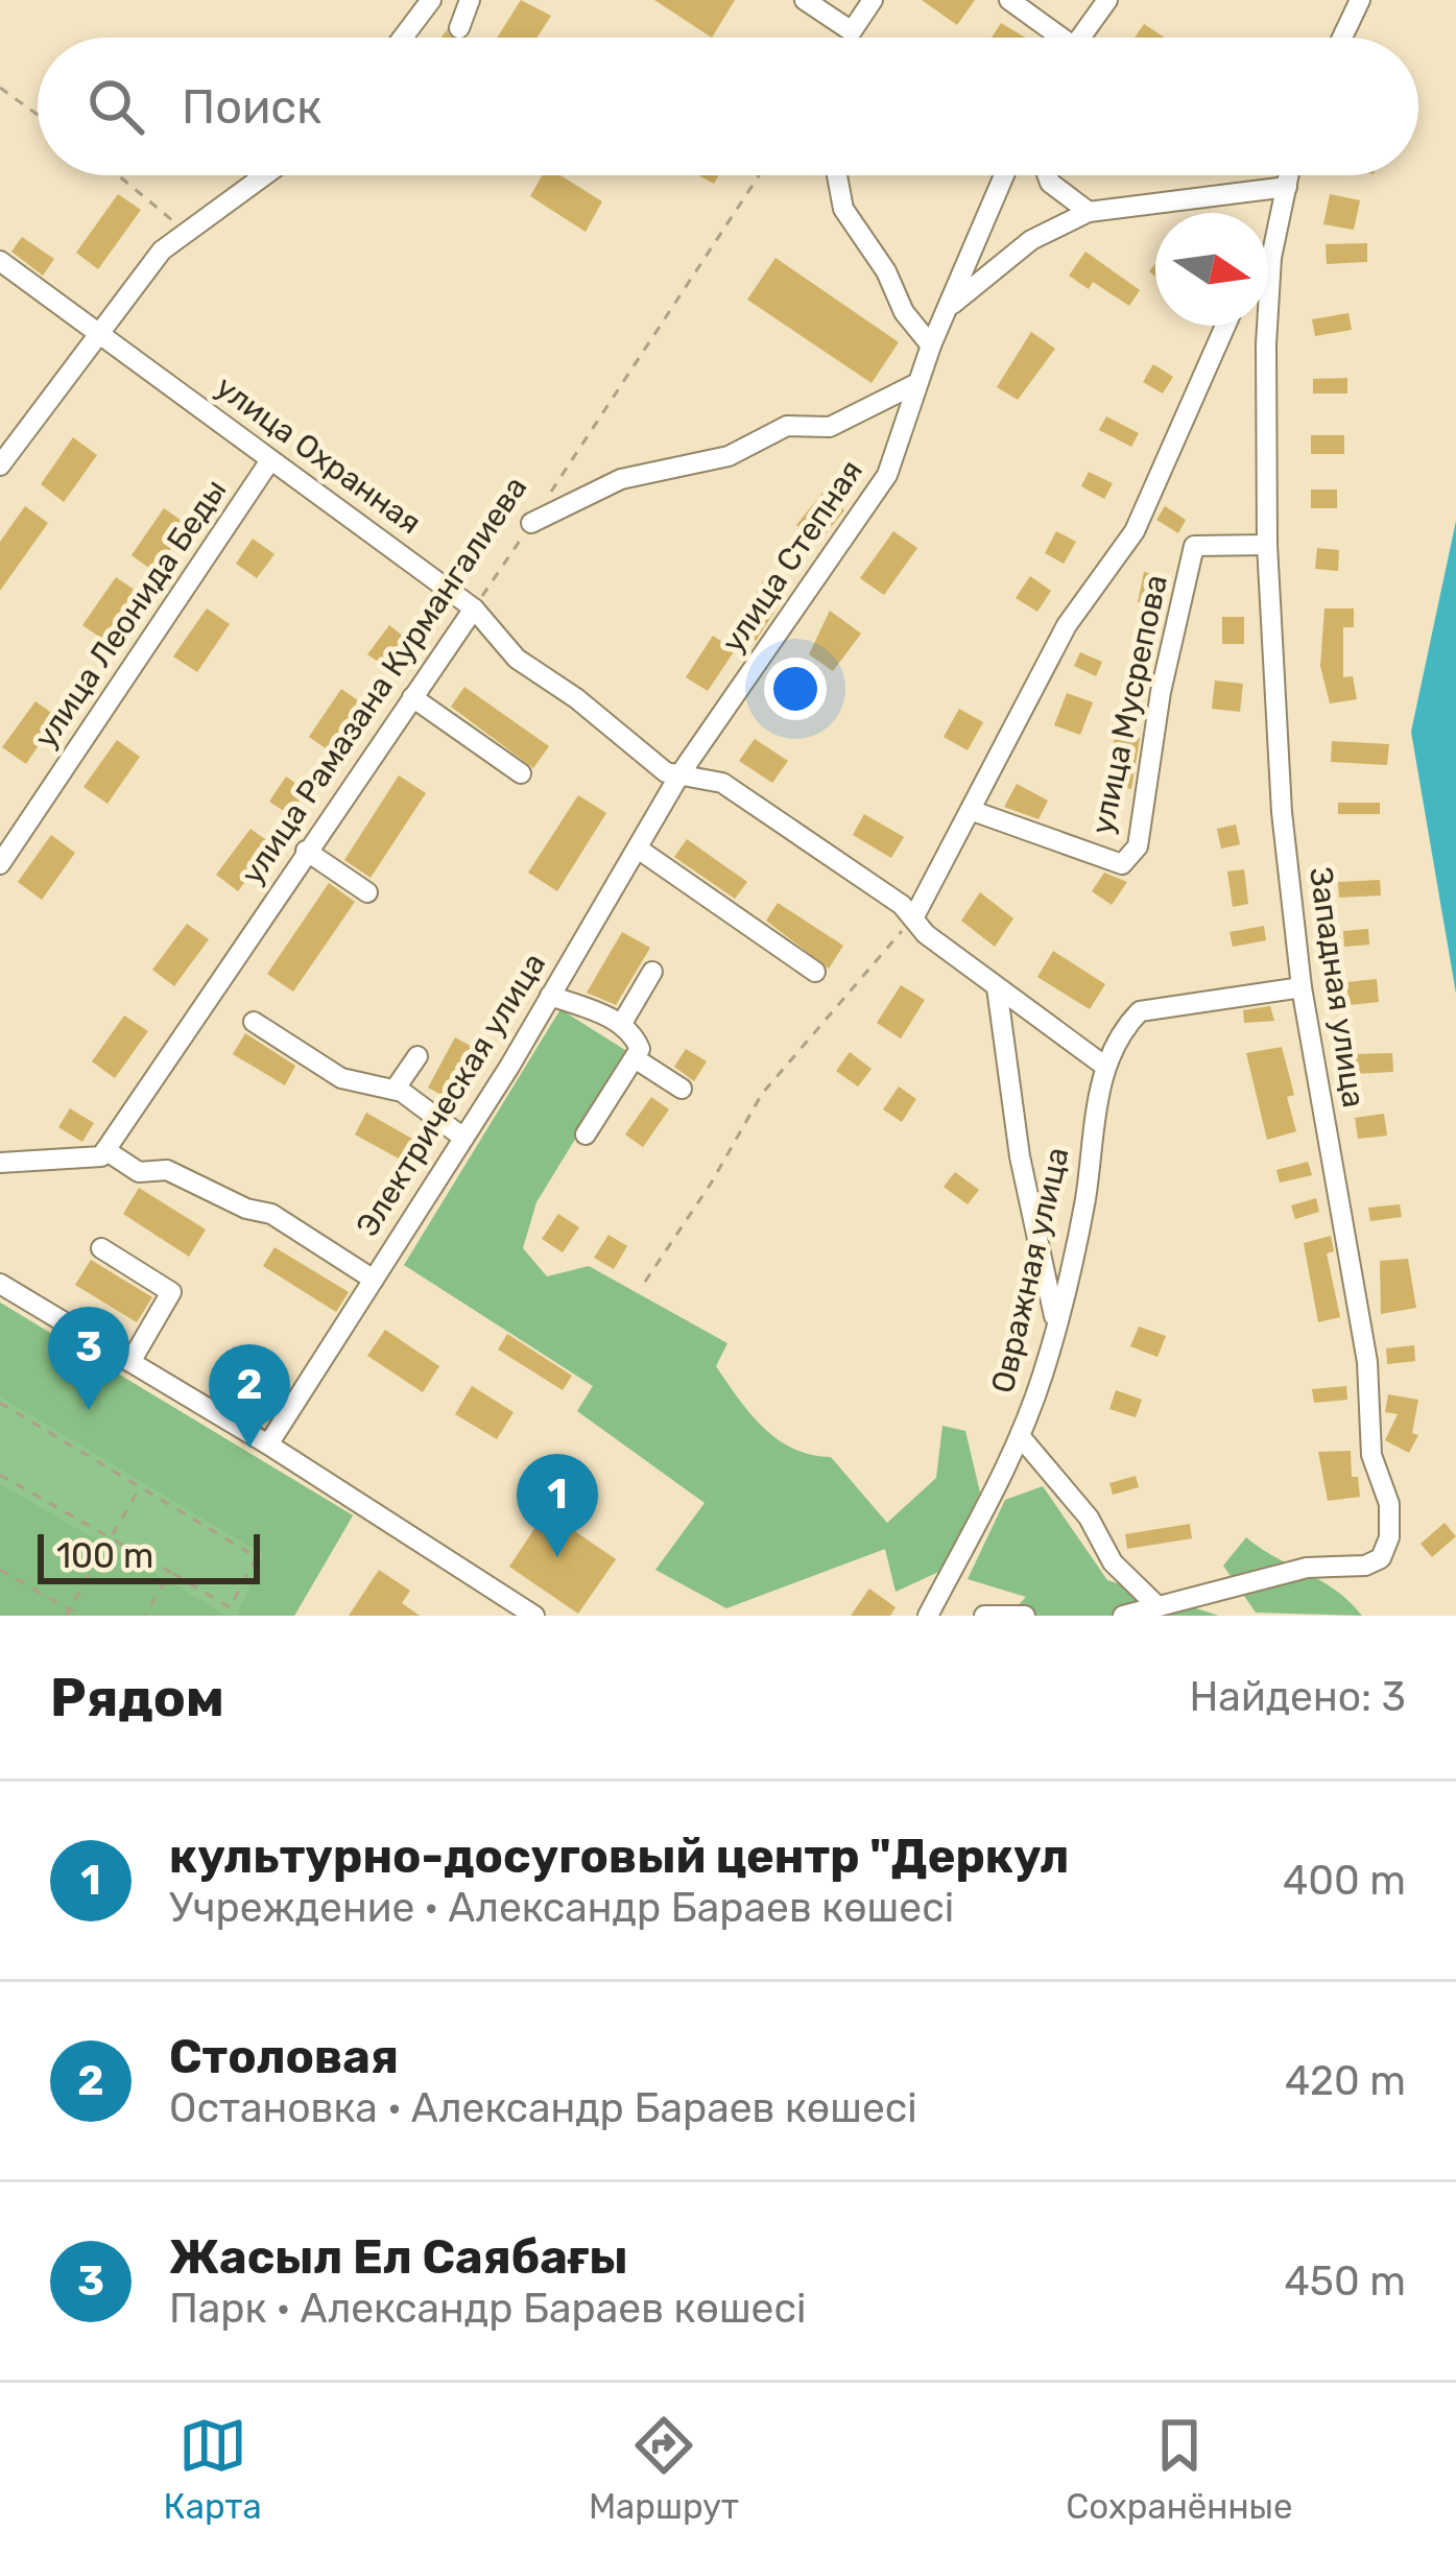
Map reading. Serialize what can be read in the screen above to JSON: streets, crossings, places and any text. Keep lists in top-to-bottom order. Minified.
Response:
{"streets":{"street":["улица Охранная","улица Степная","улица Леонида Беды","улица Рамазана Курмангалиева","улица Мусрепова","Западная улица","Электрическая улица","Овражная улица"]},"crossings":[["улица Охранная","улица Степная"],["улица Охранная","улица Леонида Беды"],["улица Охранная","улица Рамазана Курмангалиева"],["улица Охранная","Электрическая улица"],["улица Охранная","Овражная улица"],["улица Степная","Электрическая улица"],["улица Мусрепова","Западная улица"]],"scale_bar":"100 m","north":"right","page":{"search":"Поиск","pins":["3","2","1"],"scale":"100 m","heading":["Рядом","Найдено: 3"],"list":[{"mark":"1","name":"культурно-досуговый центр \"Деркул","note":"Учреждение · Александр Бараев көшесі","value":"400 m"},{"mark":"2","name":"Столовая","note":"Остановка · Александр Бараев көшесі","value":"420 m"},{"mark":"3","name":"Жасыл Ел Саябағы","note":"Парк · Александр Бараев көшесі","value":"450 m"}],"nav":["Карта","Маршрут","Сохранённые"]}}
